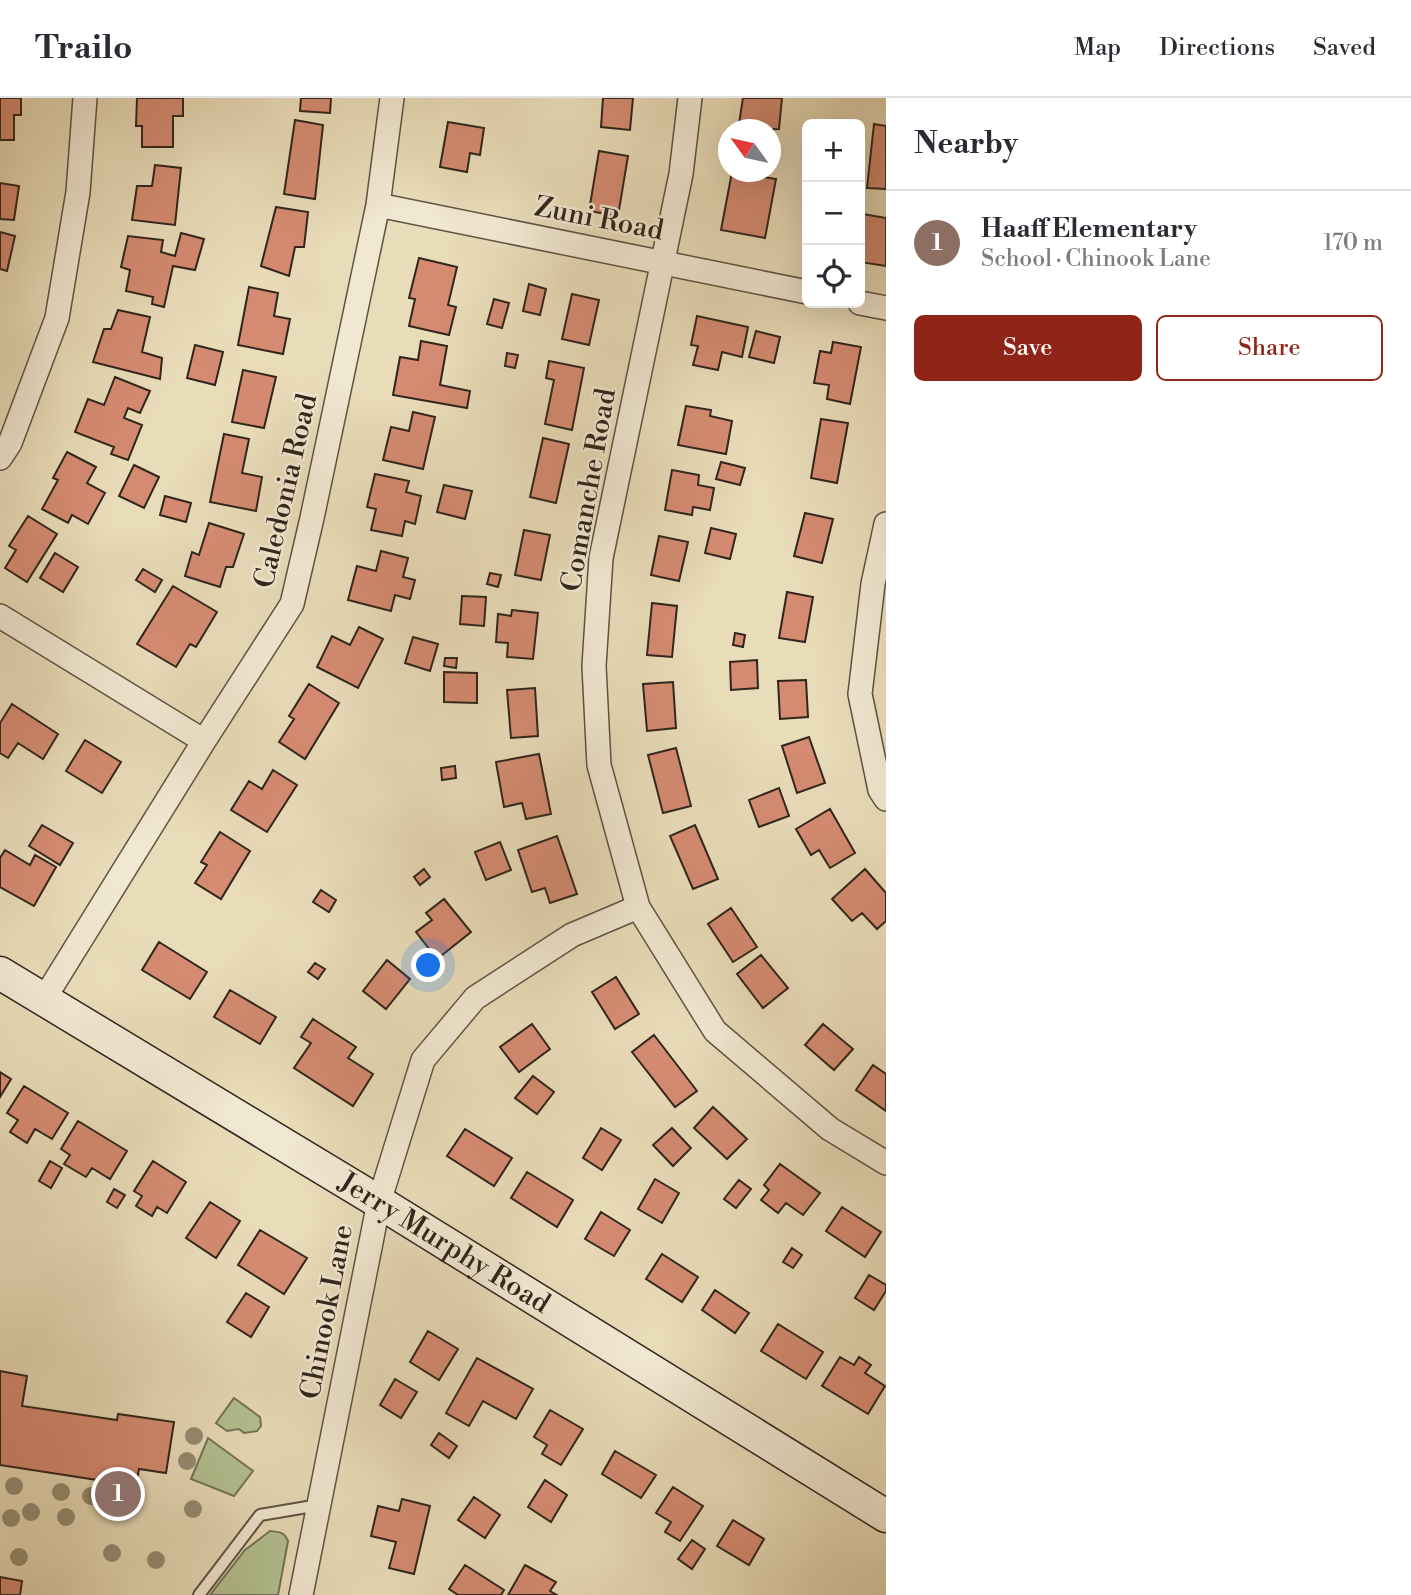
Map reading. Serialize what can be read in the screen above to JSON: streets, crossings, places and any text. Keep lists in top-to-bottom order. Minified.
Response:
{"streets":{"street":["Zuni Road","Comanche Road","Caledonia Road","Jerry Murphy Road","Chinook Lane"]},"crossings":[["Zuni Road","Comanche Road"],["Zuni Road","Caledonia Road"],["Comanche Road","Chinook Lane"],["Caledonia Road","Jerry Murphy Road"],["Jerry Murphy Road","Chinook Lane"]],"north":"top left","page":{"header":"Trailo","nav":["Map","Directions","Saved"],"heading":"Nearby","map_buttons":["+","−"],"list":[{"mark":"1","name":"Haaff Elementary","note":"School · Chinook Lane","value":"170 m"}],"buttons":["Save","Share"],"pins":"1"}}
